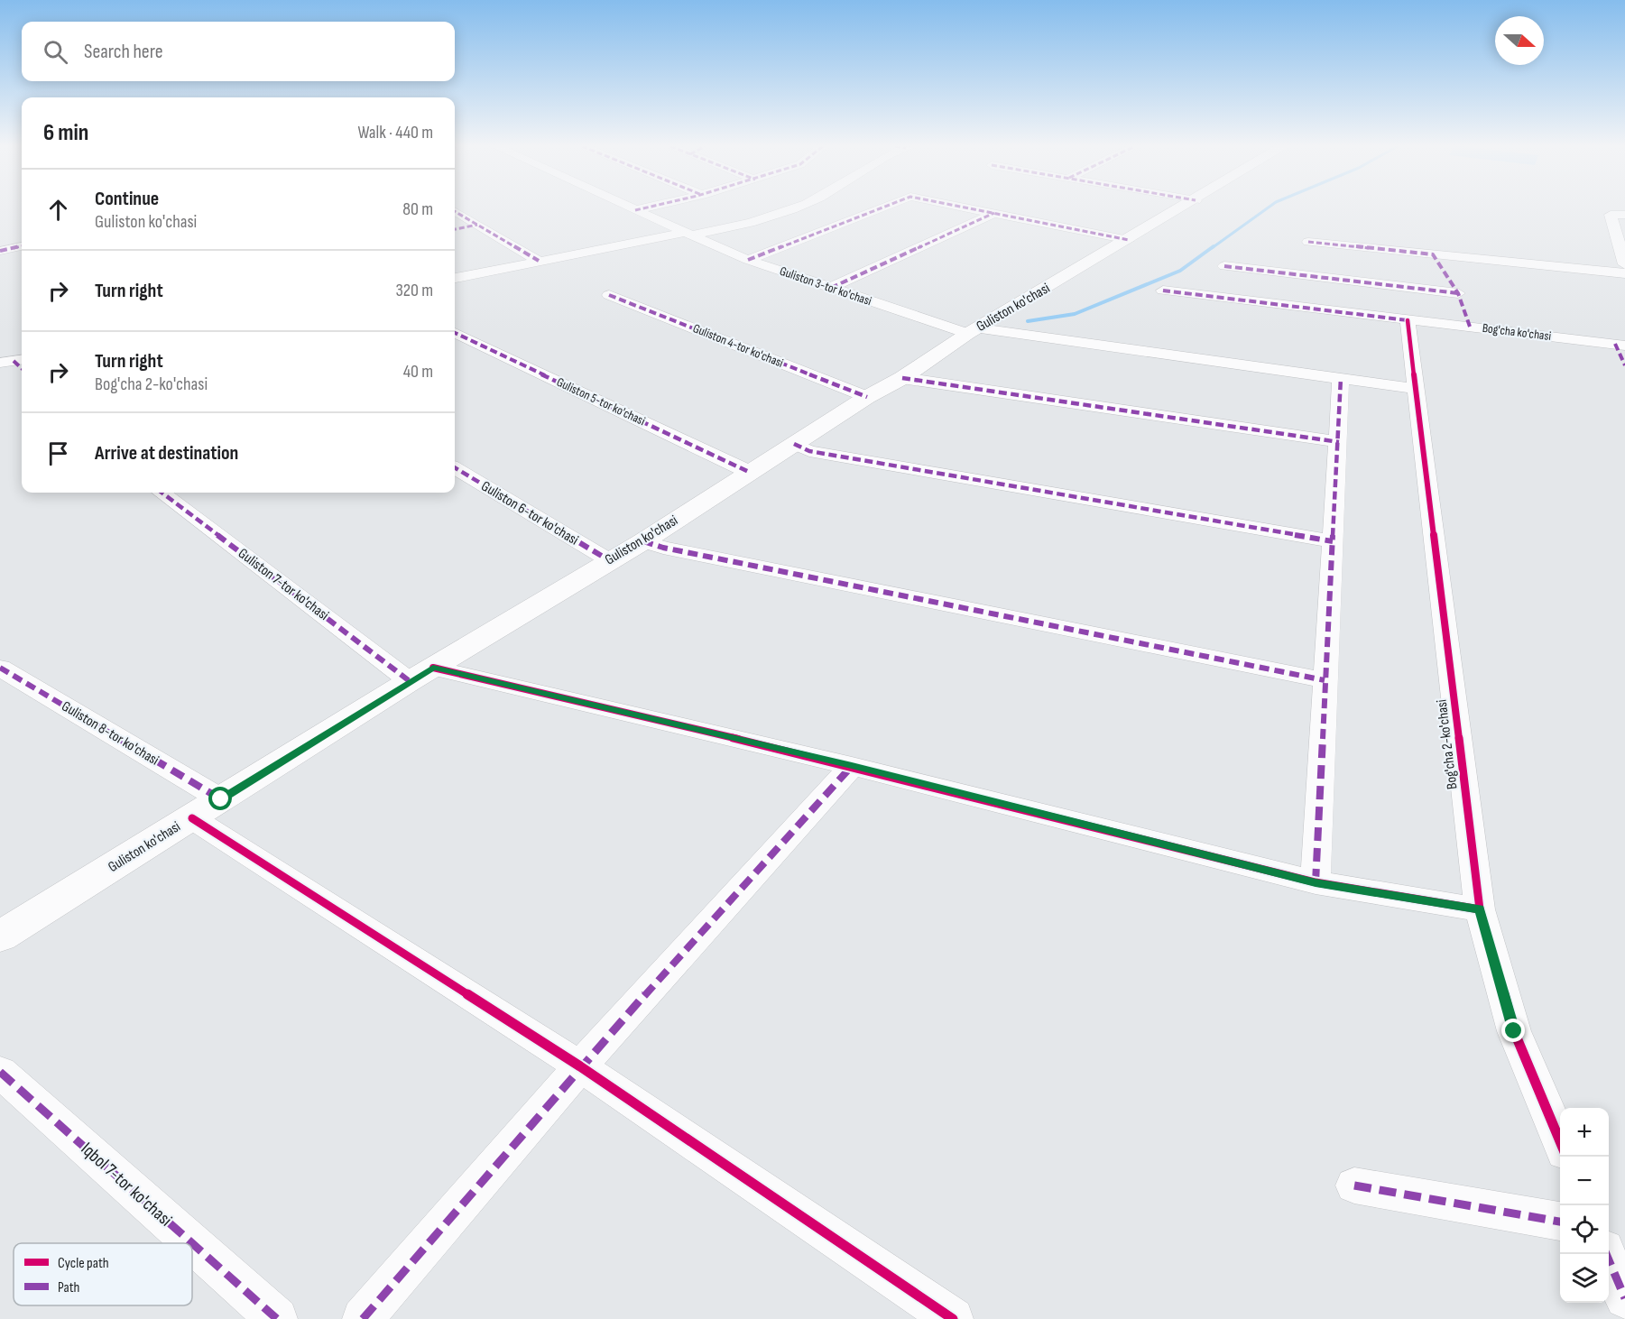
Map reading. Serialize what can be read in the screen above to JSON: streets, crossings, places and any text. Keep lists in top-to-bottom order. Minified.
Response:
{"streets":{"main road":["Guliston ko'chasi"],"street":["Guliston 3-tor ko'chasi","Bog'cha ko'chasi","Guliston 4-tor ko'chasi","Guliston 5-tor ko'chasi","Guliston 6-tor ko'chasi","Guliston 7-tor ko'chasi","Guliston 8-tor ko'chasi","Bog'cha 2-ko'chasi","Iqbol 7-tor ko'chasi"]},"crossings":[["Guliston 3-tor ko'chasi","Guliston ko'chasi"],["Guliston 3-tor ko'chasi","Bog'cha 2-ko'chasi"],["Guliston ko'chasi","Guliston 4-tor ko'chasi"],["Guliston ko'chasi","Guliston 5-tor ko'chasi"],["Guliston ko'chasi","Guliston 6-tor ko'chasi"],["Guliston ko'chasi","Guliston 7-tor ko'chasi"],["Guliston ko'chasi","Guliston 8-tor ko'chasi"],["Bog'cha ko'chasi","Bog'cha 2-ko'chasi"]],"legend":["Cycle path","Path"],"north":"right","page":{"search":"Search here","heading":["6 min","Walk · 440 m"],"list":[["Continue","Guliston ko'chasi","80 m"],["Turn right","320 m"],["Turn right","Bog'cha 2-ko'chasi","40 m"],"Arrive at destination"],"map_buttons":["+","−"]}}
